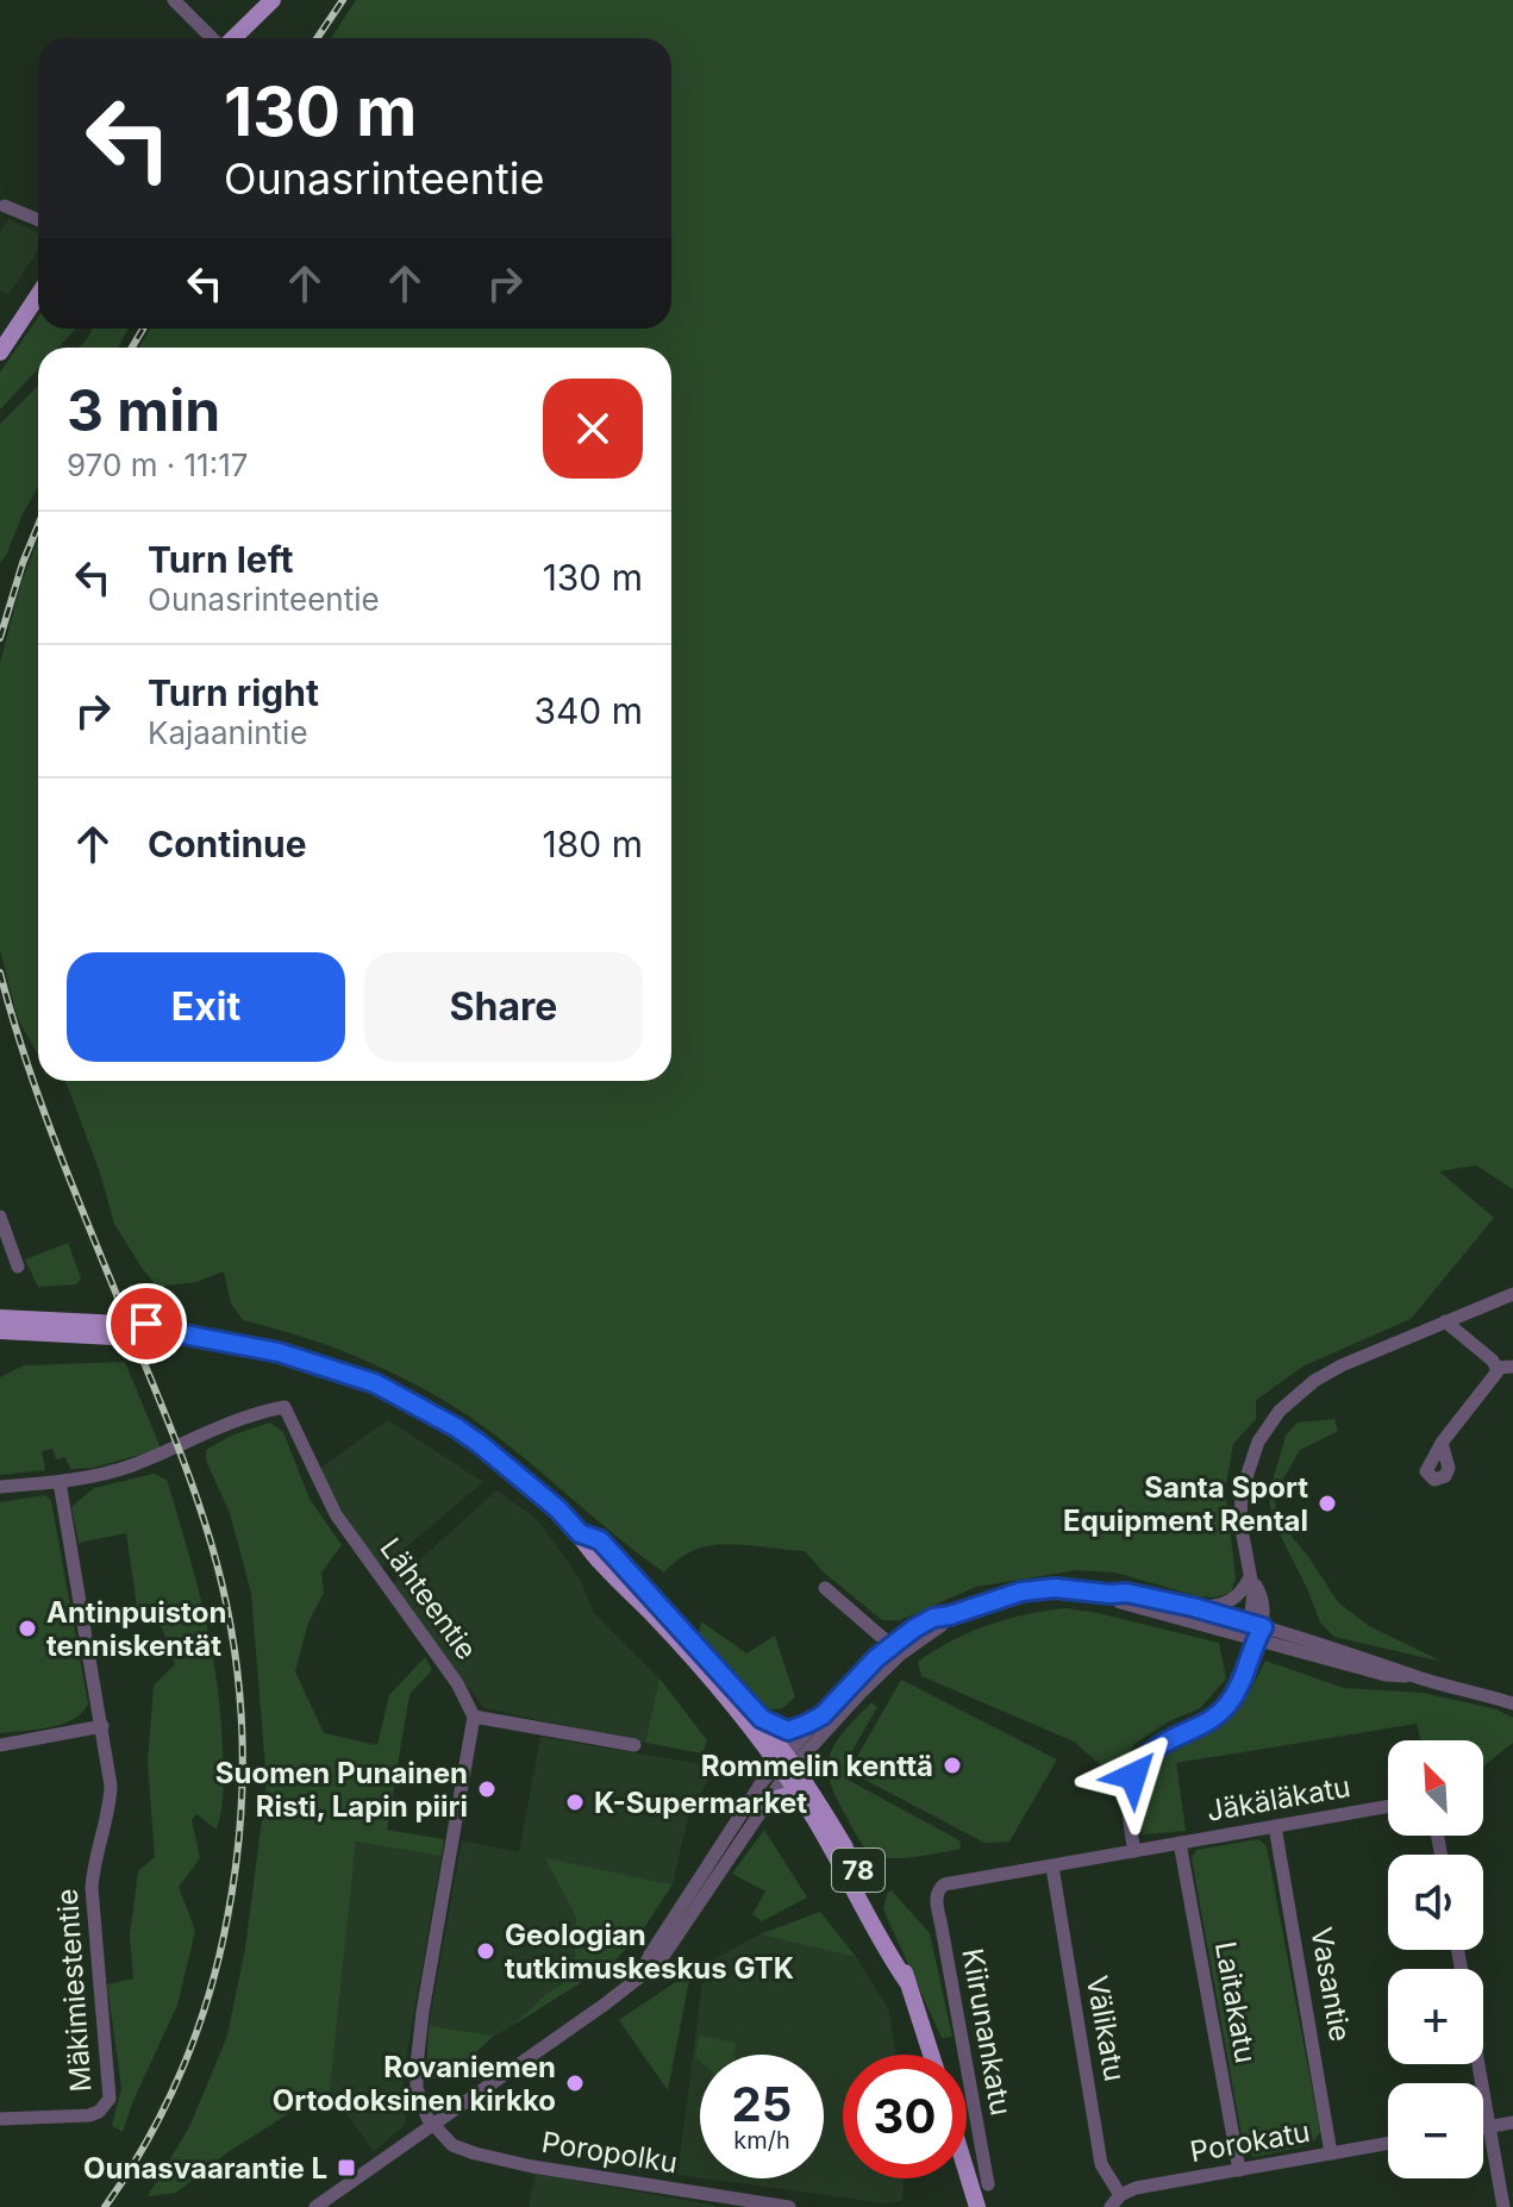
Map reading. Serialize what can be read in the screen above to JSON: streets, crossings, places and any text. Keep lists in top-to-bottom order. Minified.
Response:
{"streets":{"main road":["78"],"street":["Lähteentie","Jäkäläkatu","Vasantie","Mäkimiestentie","Laitakatu","Välikatu","Kiirunankatu","Porokatu","Poropolku"]},"crossings":[["Lähteentie","Mäkimiestentie"],["Jäkäläkatu","Vasantie"],["Jäkäläkatu","Laitakatu"],["Jäkäläkatu","Välikatu"],["Jäkäläkatu","Kiirunankatu"],["Vasantie","Porokatu"],["Laitakatu","Porokatu"],["Välikatu","Porokatu"]],"places":{"other":["Santa Sport Equipment Rental","Antinpuiston tenniskentät","Rommelin kenttä","Suomen Punainen Risti, Lapin piiri","K-Supermarket","Geologian tutkimuskeskus GTK","Rovaniemen Ortodoksinen kirkko"],"transit":["Ounasvaarantie L"]},"north":"top left","page":{"turn":["130 m","Ounasrinteentie"],"heading":["3 min","970 m · 11:17"],"list":[{"name":"Turn left","note":"Ounasrinteentie","value":"130 m"},{"name":"Turn right","note":"Kajaanintie","value":"340 m"},{"name":"Continue","value":"180 m"}],"buttons":["Exit","Share"],"map_buttons":["+","−"],"speed":"25 km/h","limit":"30"}}
